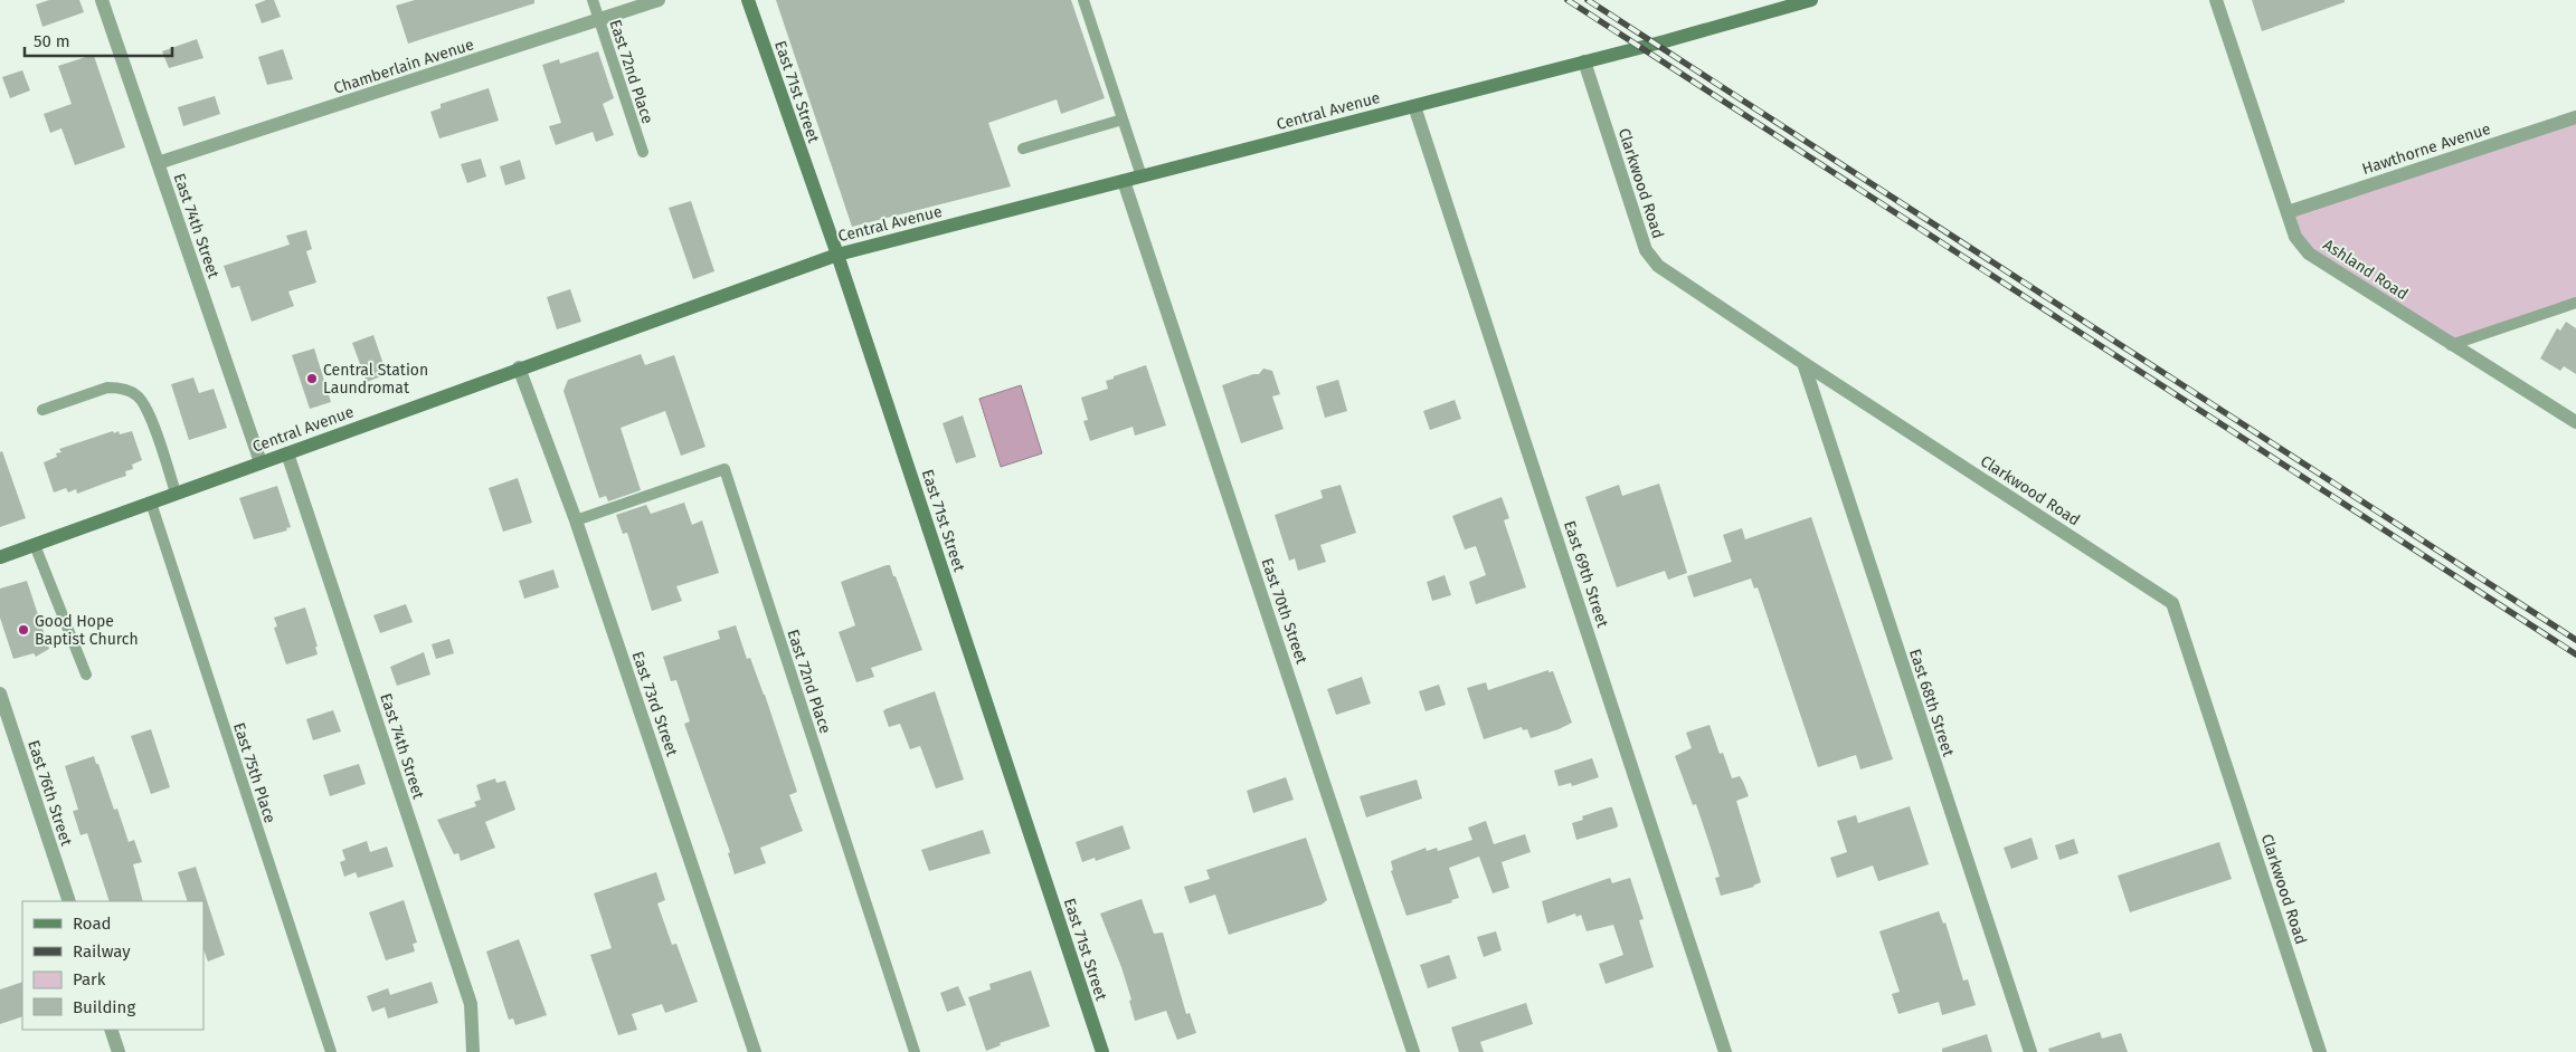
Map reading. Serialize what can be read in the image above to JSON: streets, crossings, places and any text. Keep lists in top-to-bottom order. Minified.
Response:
{"streets":{"street":["Chamberlain Avenue","East 71st Street","Central Avenue","Hawthorne Avenue","Clarkwood Road","East 74th Street","Ashland Road","East 69th Street","East 70th Street","East 68th Street","East 73rd Street","East 76th Street"],"lane":["East 72nd Place","East 75th Place"]},"crossings":[["Chamberlain Avenue","East 72nd Place"],["Chamberlain Avenue","East 74th Street"],["East 72nd Place","East 73rd Street"],["East 71st Street","Central Avenue"],["Central Avenue","Clarkwood Road"],["Central Avenue","East 74th Street"],["Central Avenue","East 69th Street"],["Central Avenue","East 70th Street"],["Central Avenue","East 73rd Street"],["Central Avenue","East 75th Place"],["Hawthorne Avenue","Ashland Road"],["Clarkwood Road","East 68th Street"]],"places":["Central Station Laundromat","Good Hope Baptist Church"],"legend":["Road","Railway","Park","Building"],"scale_bar":"50 m"}
